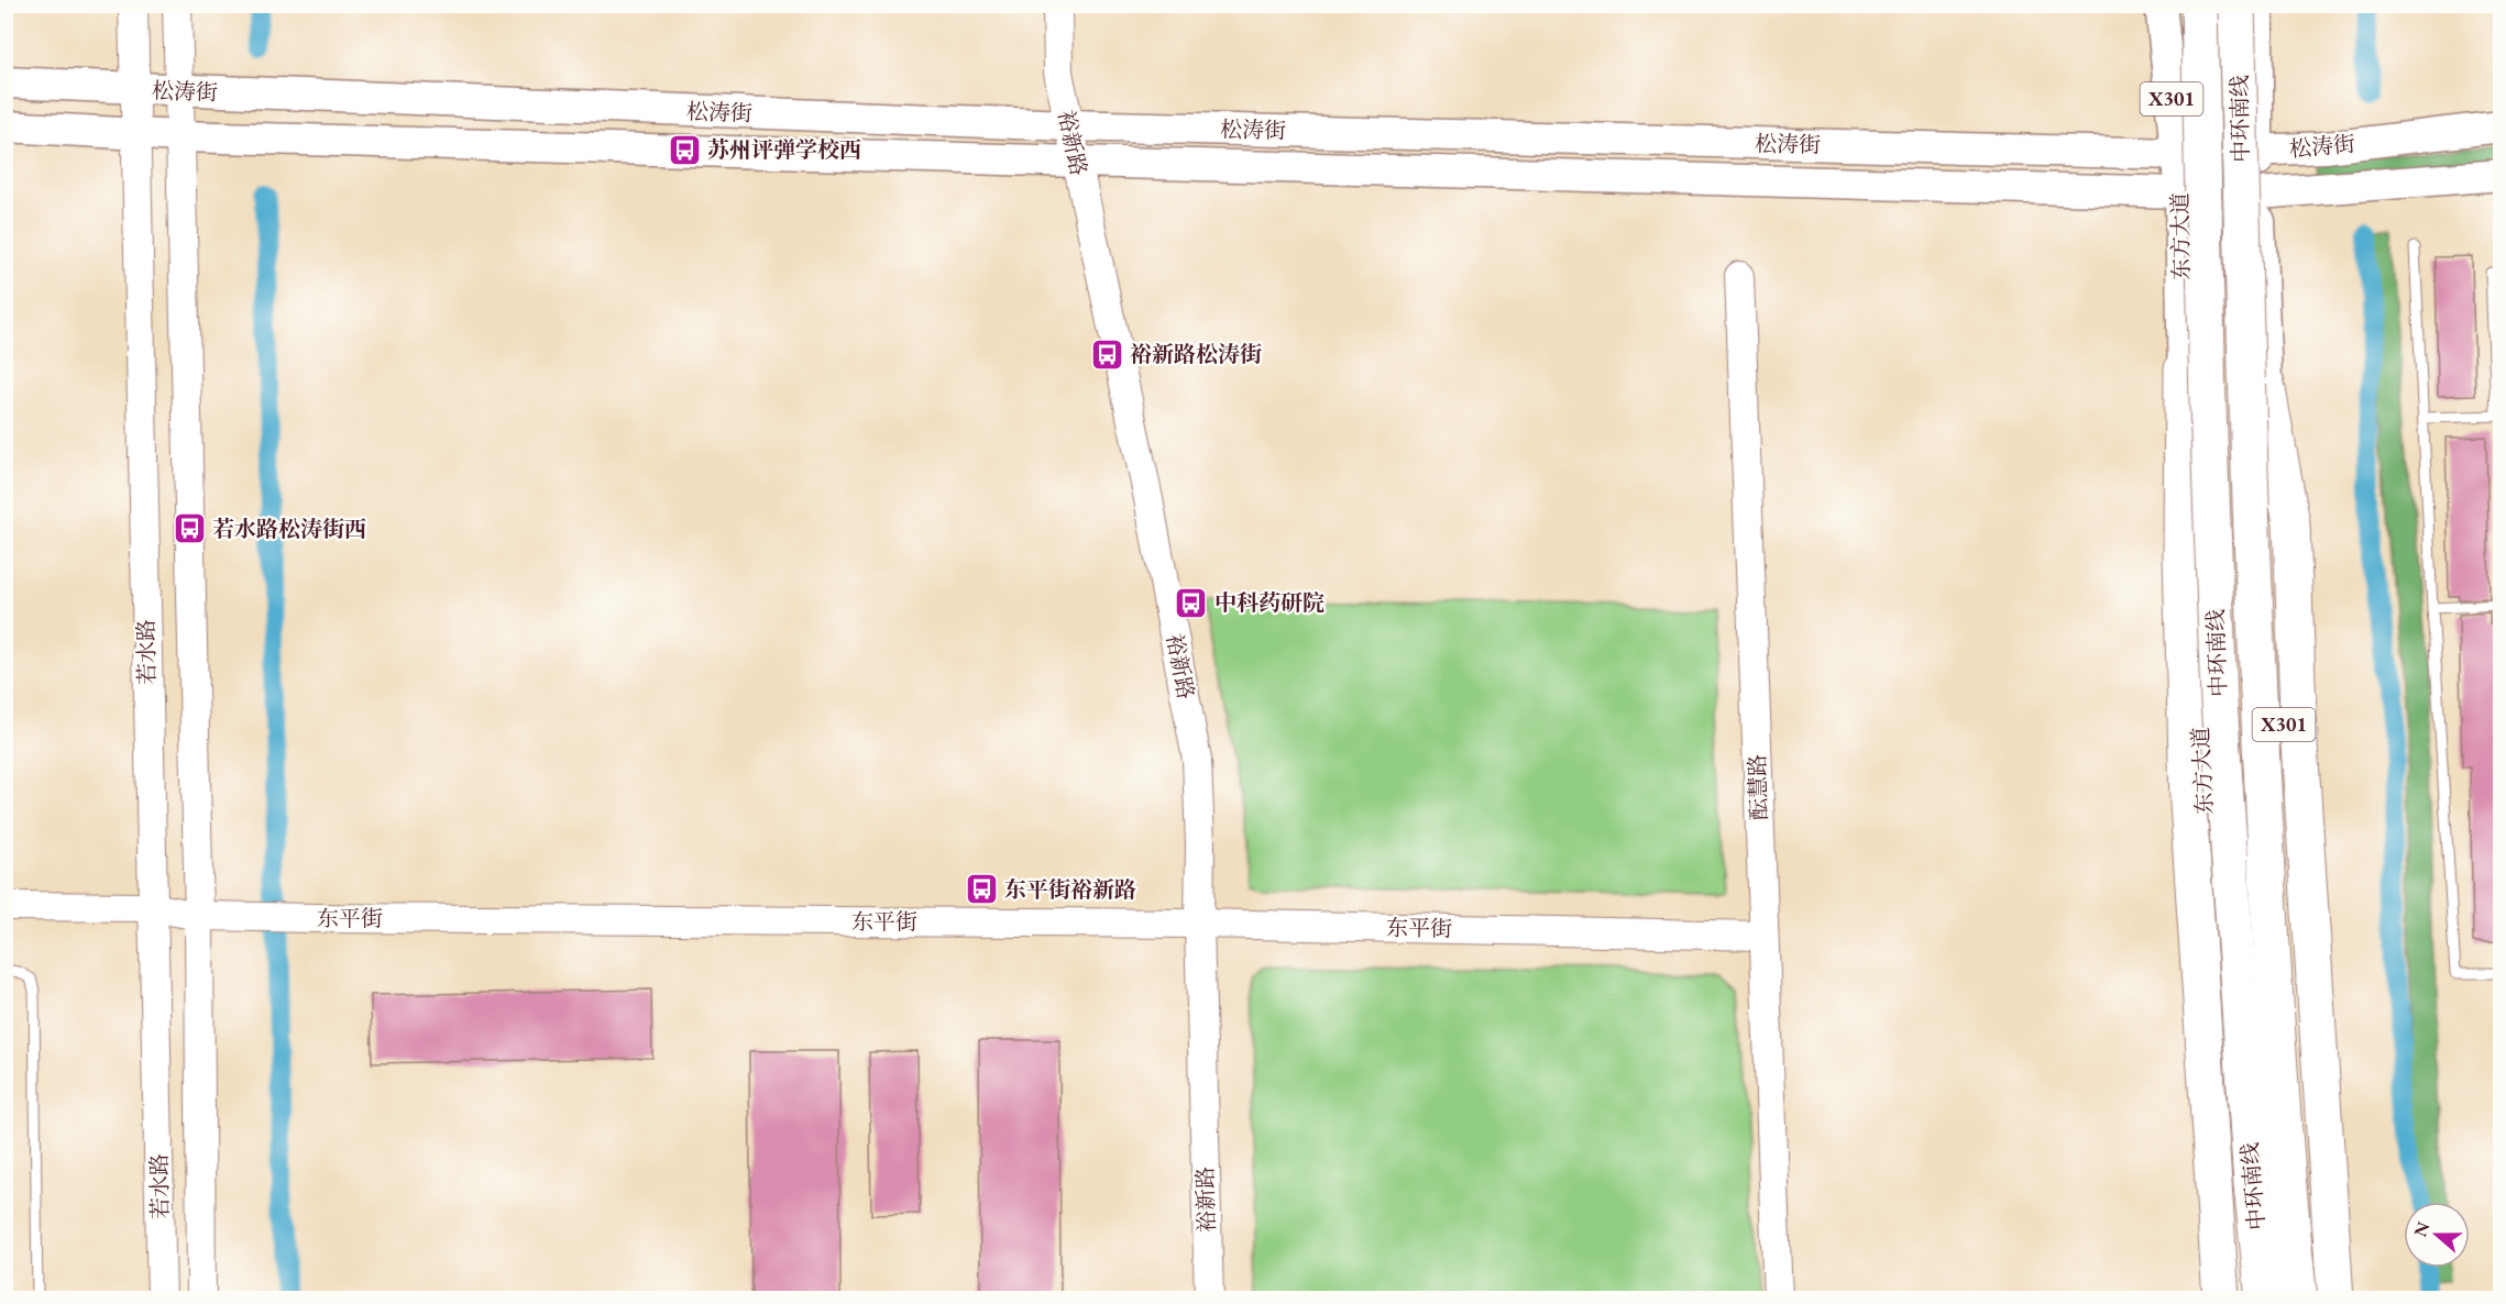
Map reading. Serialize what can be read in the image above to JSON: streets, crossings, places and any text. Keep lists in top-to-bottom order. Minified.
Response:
{"streets":{"highway":["中环南线"],"main road":["松涛街","X301","东方大道"],"street":["裕新路","若水路","酝慧路","东平街"]},"crossings":[["松涛街","X301"],["松涛街","裕新路"],["松涛街","东方大道"],["松涛街","若水路"],["裕新路","东平街"],["若水路","东平街"],["酝慧路","东平街"]],"places":{"bus stop":["苏州评弹学校西","裕新路松涛街","若水路松涛街西","中科药研院","东平街裕新路"]},"north":"left"}
